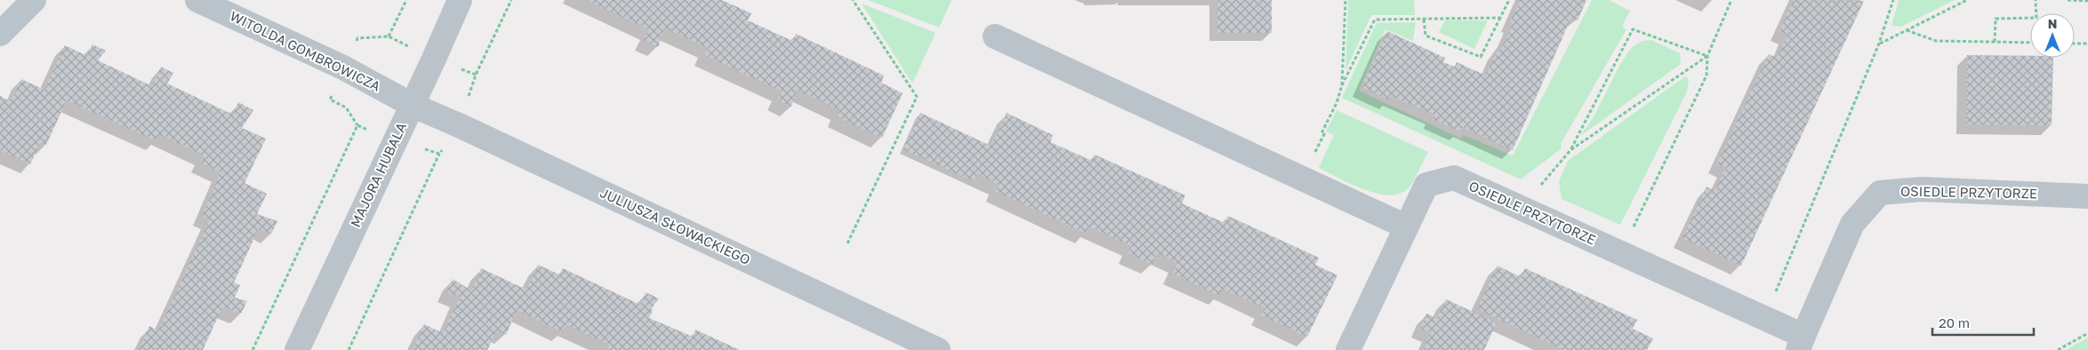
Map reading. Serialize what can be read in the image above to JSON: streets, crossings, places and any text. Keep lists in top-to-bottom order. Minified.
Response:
{"streets":{"street":["WITOLDA GOMBROWICZA","MAJORA HUBALA","OSIEDLE PRZYTORZE","JULIUSZA SŁOWACKIEGO"]},"crossings":[["WITOLDA GOMBROWICZA","MAJORA HUBALA"],["WITOLDA GOMBROWICZA","JULIUSZA SŁOWACKIEGO"],["MAJORA HUBALA","JULIUSZA SŁOWACKIEGO"]],"scale_bar":"20 m","north":"top"}
